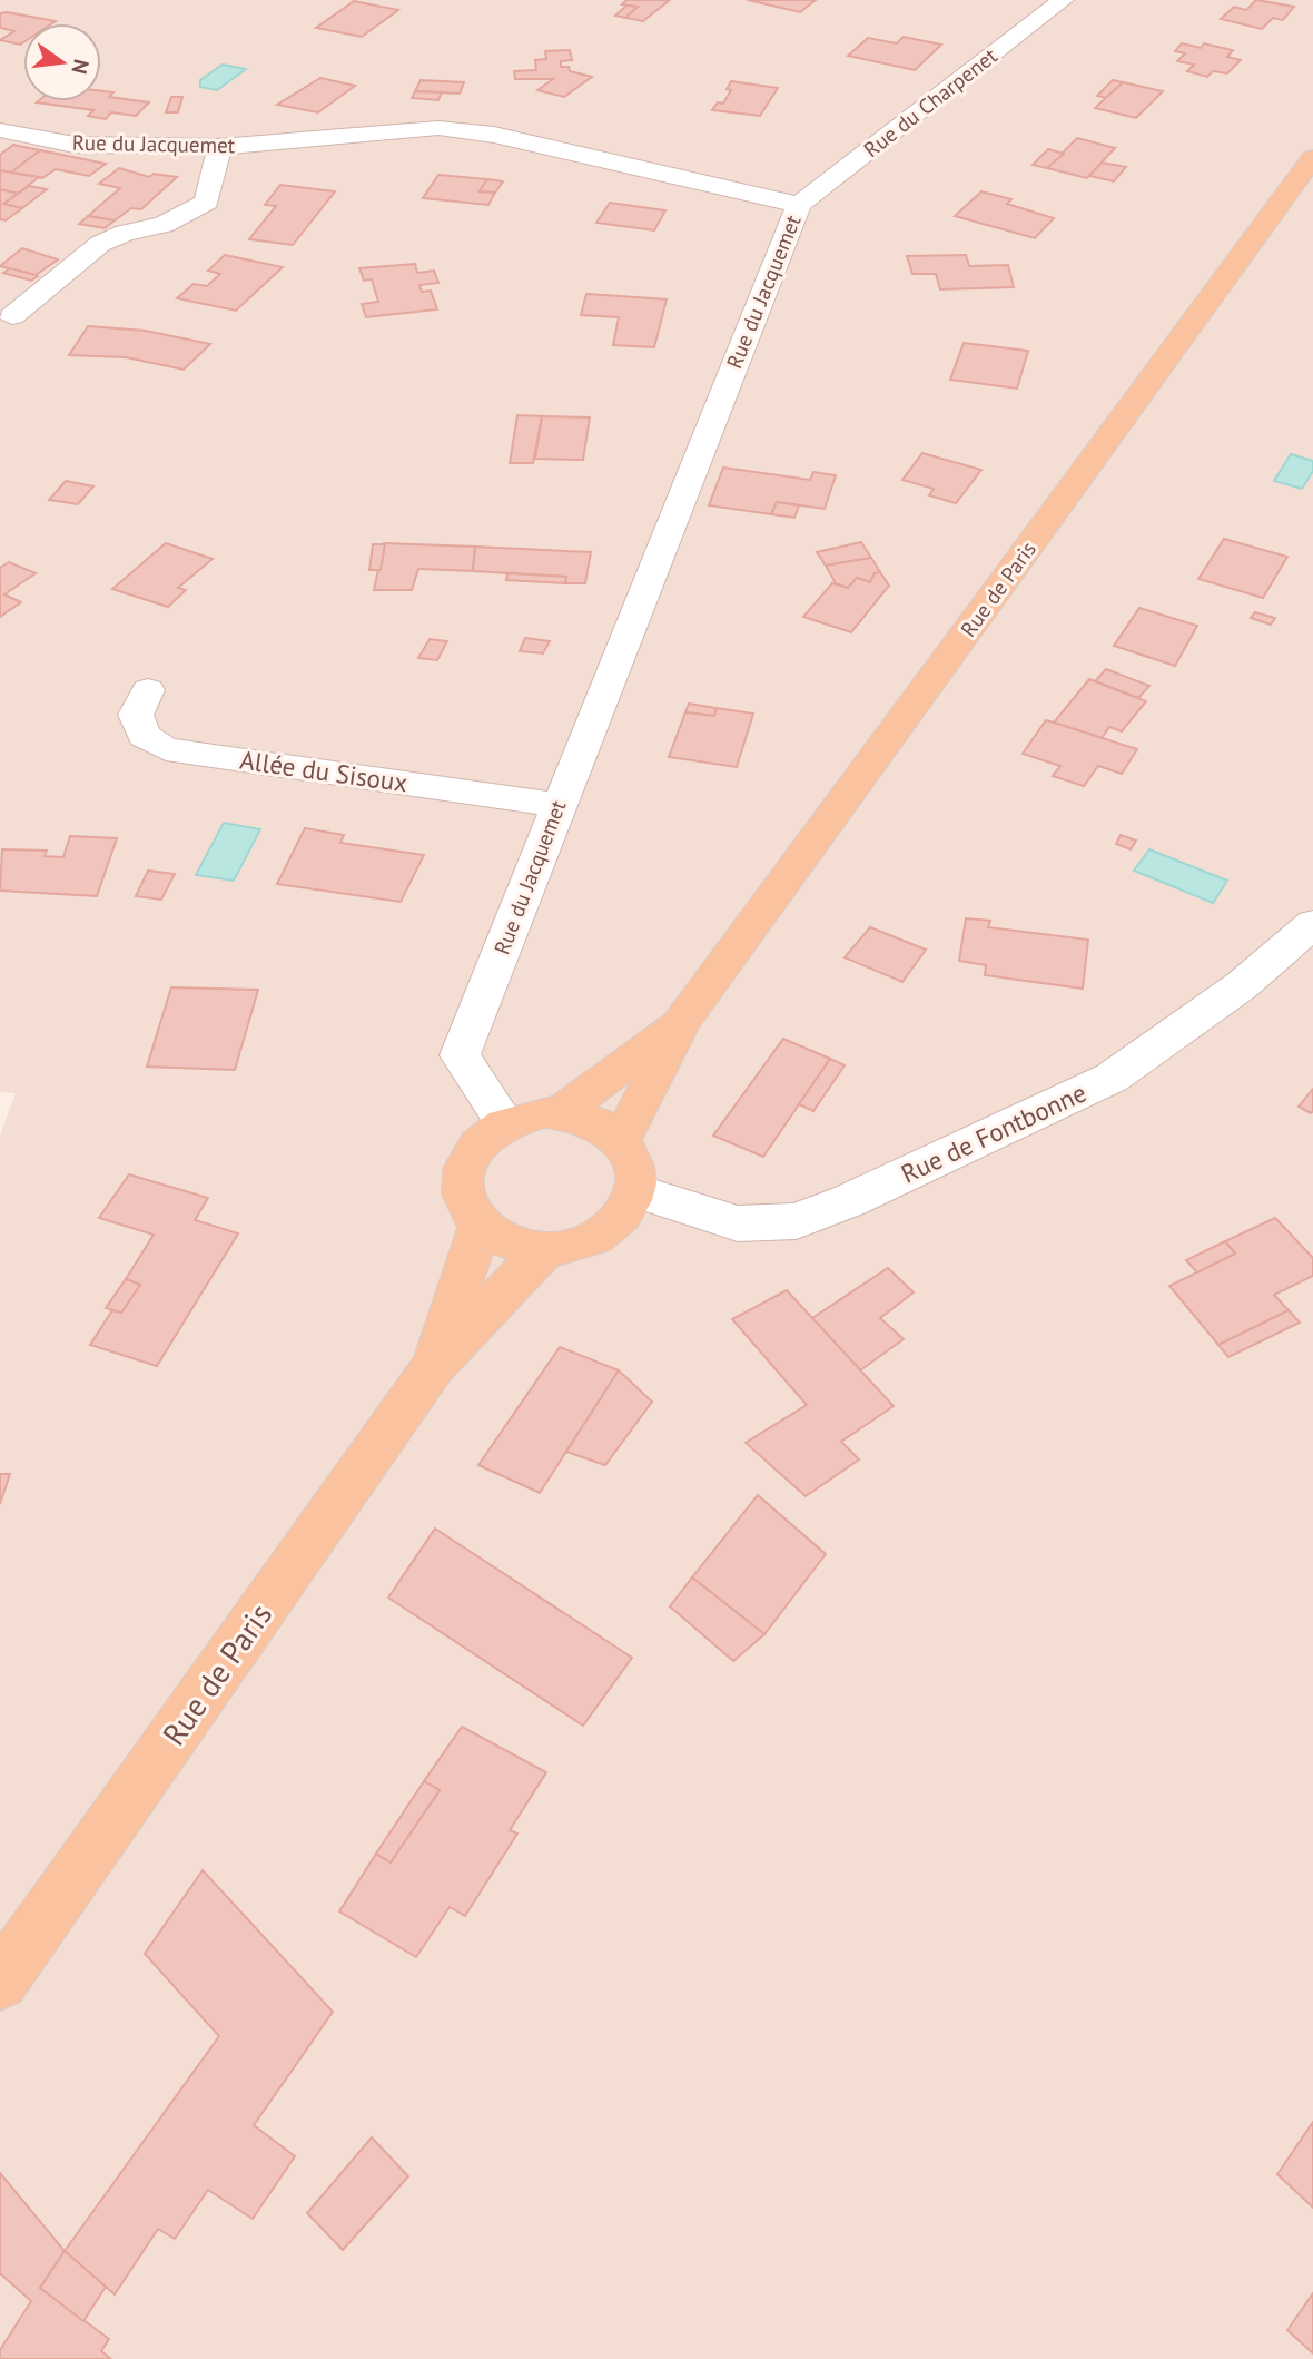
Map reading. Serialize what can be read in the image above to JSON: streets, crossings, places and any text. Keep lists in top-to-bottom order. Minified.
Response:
{"streets":{"main road":["Rue de Paris"],"street":["Rue du Charpenet","Rue du Jacquemet","Allée du Sisoux","Rue de Fontbonne"]},"crossings":[["Rue du Charpenet","Rue du Jacquemet"],["Rue du Jacquemet","Rue de Paris"],["Rue du Jacquemet","Allée du Sisoux"],["Rue du Jacquemet","Rue de Fontbonne"],["Rue de Paris","Rue de Fontbonne"]],"north":"right"}
